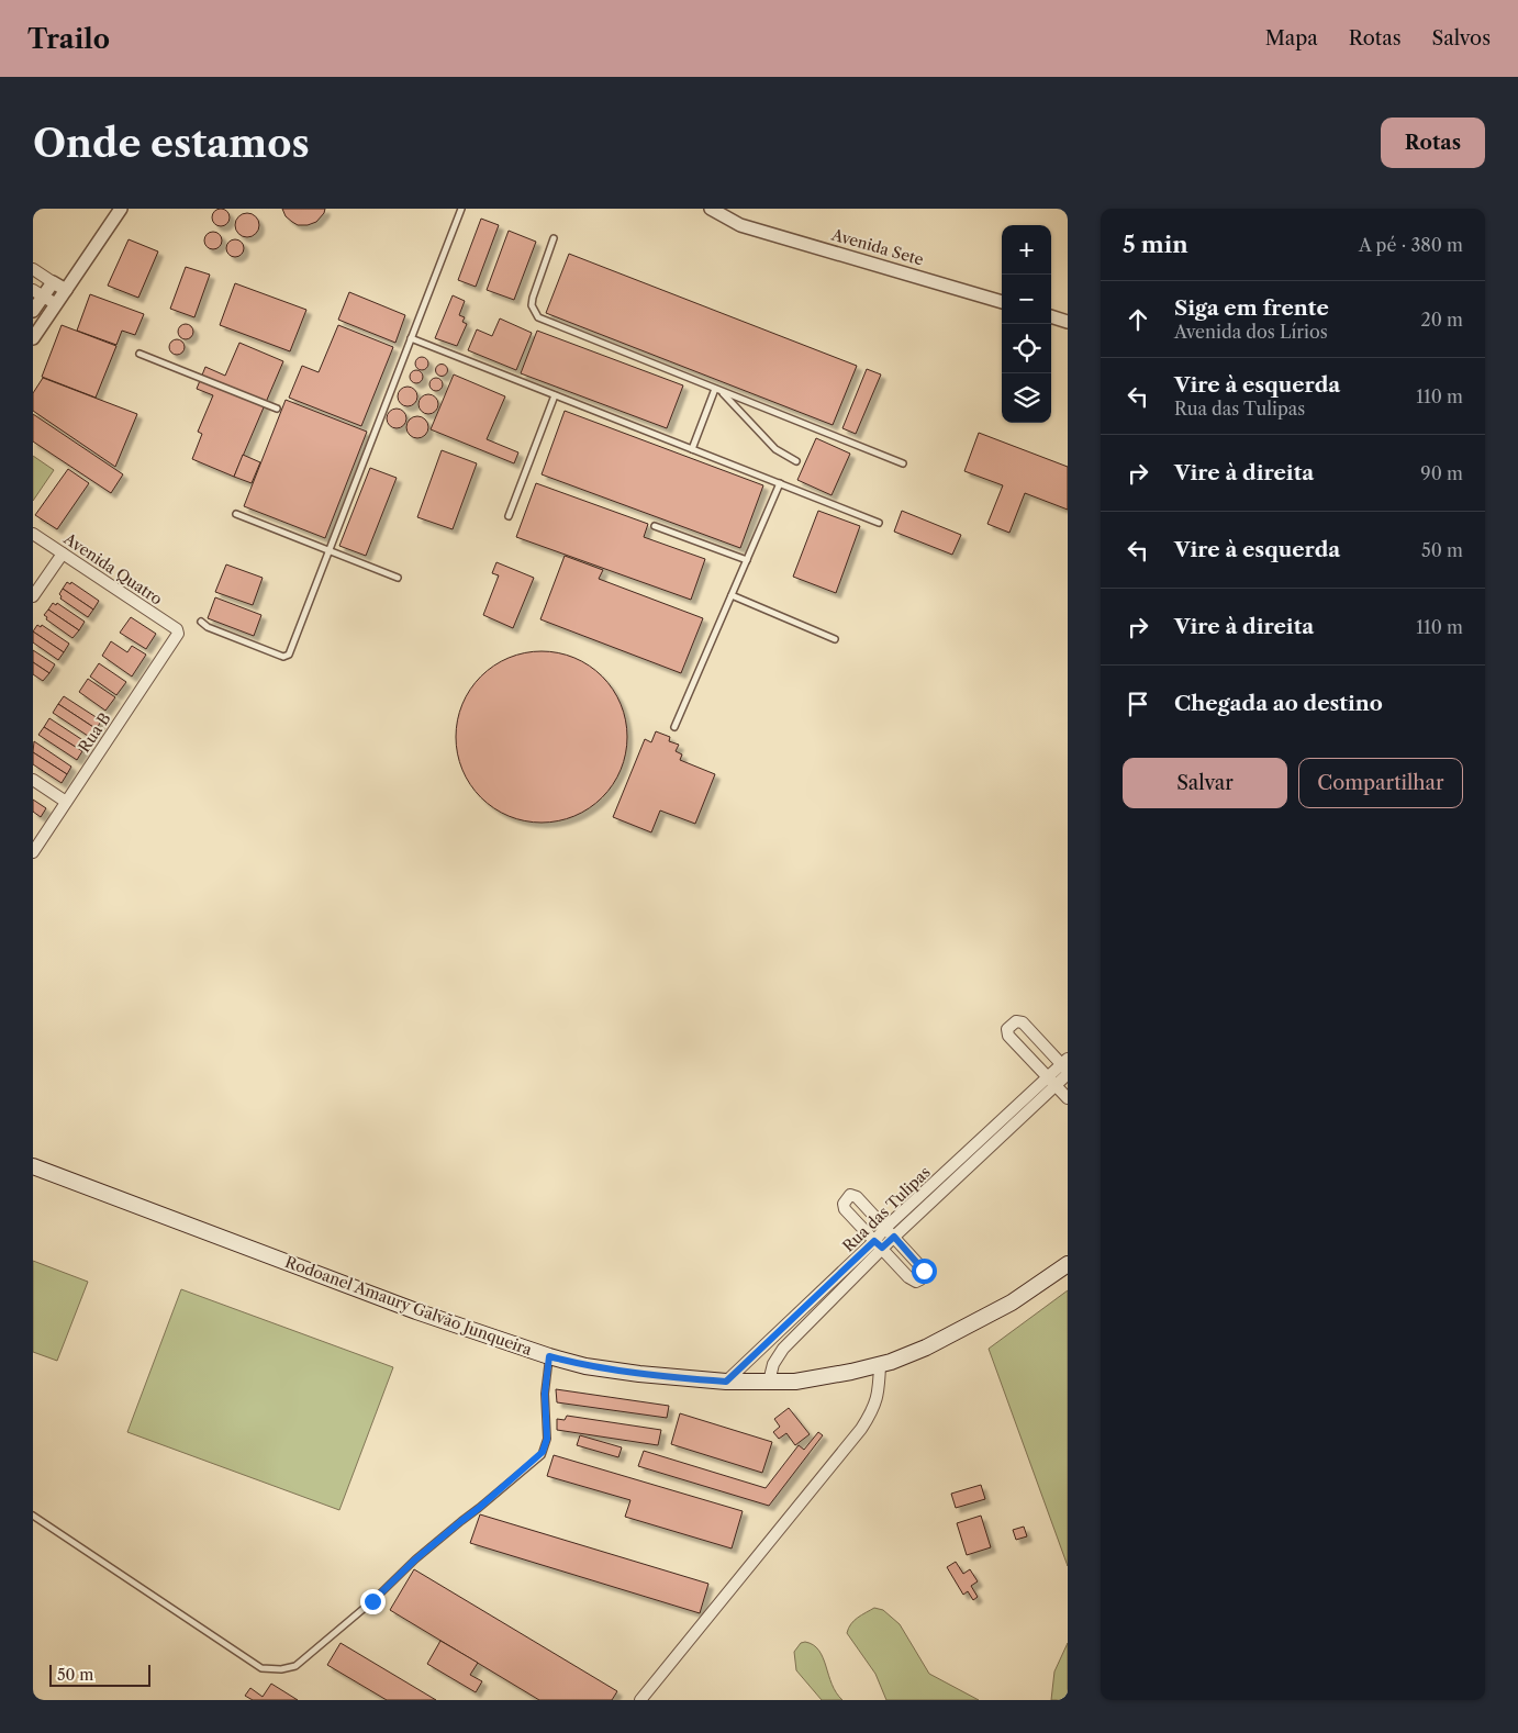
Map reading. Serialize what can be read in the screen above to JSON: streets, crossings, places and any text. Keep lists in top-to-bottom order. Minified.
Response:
{"streets":{"main road":["Rodoanel Amaury Galvão Junqueira"],"street":["Avenida Sete","Avenida Quatro","Rua B","Rua das Tulipas"]},"crossings":[["Avenida Quatro","Rua B"],["Rua das Tulipas","Rodoanel Amaury Galvão Junqueira"]],"scale_bar":"50 m","page":{"header":"Trailo","nav":["Mapa","Rotas","Salvos"],"buttons":["Rotas",["Salvar","Compartilhar"]],"title":"Onde estamos","heading":["5 min","A pé · 380 m"],"map_buttons":["+","−"],"list":[["Siga em frente","Avenida dos Lírios","20 m"],["Vire à esquerda","Rua das Tulipas","110 m"],["Vire à direita","90 m"],["Vire à esquerda","50 m"],["Vire à direita","110 m"],"Chegada ao destino"],"scale":"50 m"}}
